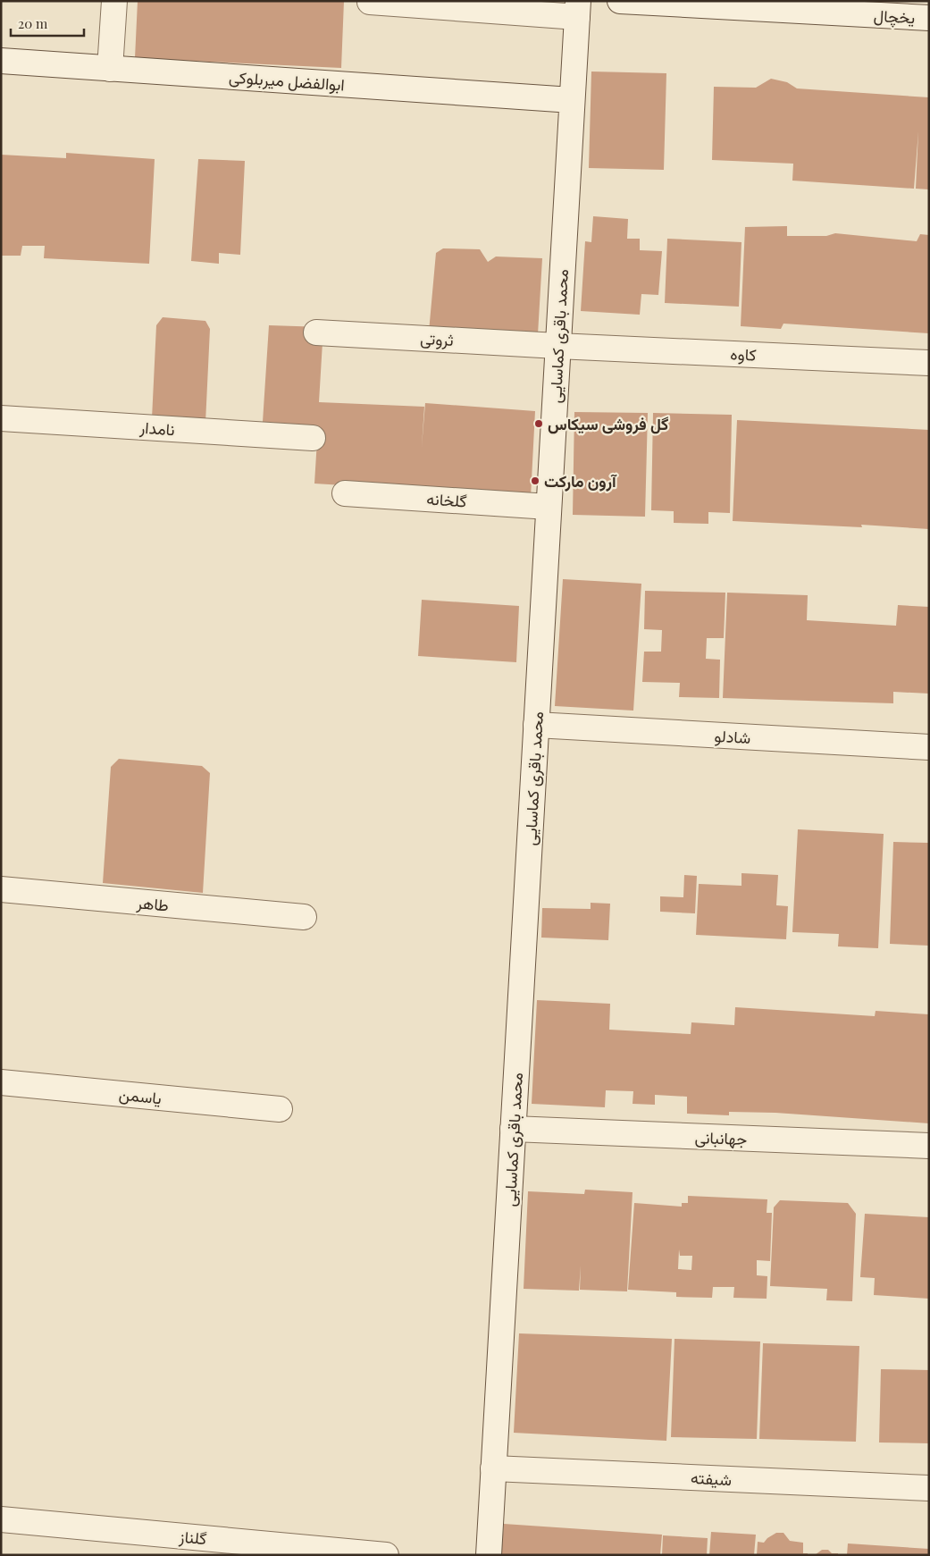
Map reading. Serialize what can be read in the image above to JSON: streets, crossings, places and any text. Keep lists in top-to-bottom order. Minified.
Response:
{"streets":{"street":["یخچال","ابوالفضل میربلوکی","محمد باقری کماسایی","ثروتی","کاوه","نامدار","گلخانه","شادلو","طاهر","یاسمن","جهانبانی","شیفته","گلناز"]},"crossings":[["ابوالفضل میربلوکی","محمد باقری کماسایی"],["محمد باقری کماسایی","ثروتی"],["محمد باقری کماسایی","کاوه"],["محمد باقری کماسایی","گلخانه"],["محمد باقری کماسایی","شادلو"],["محمد باقری کماسایی","جهانبانی"],["محمد باقری کماسایی","شیفته"],["ثروتی","کاوه"]],"places":["گل فروشی سیکاس","آرون مارکت"],"scale_bar":"20 m"}
